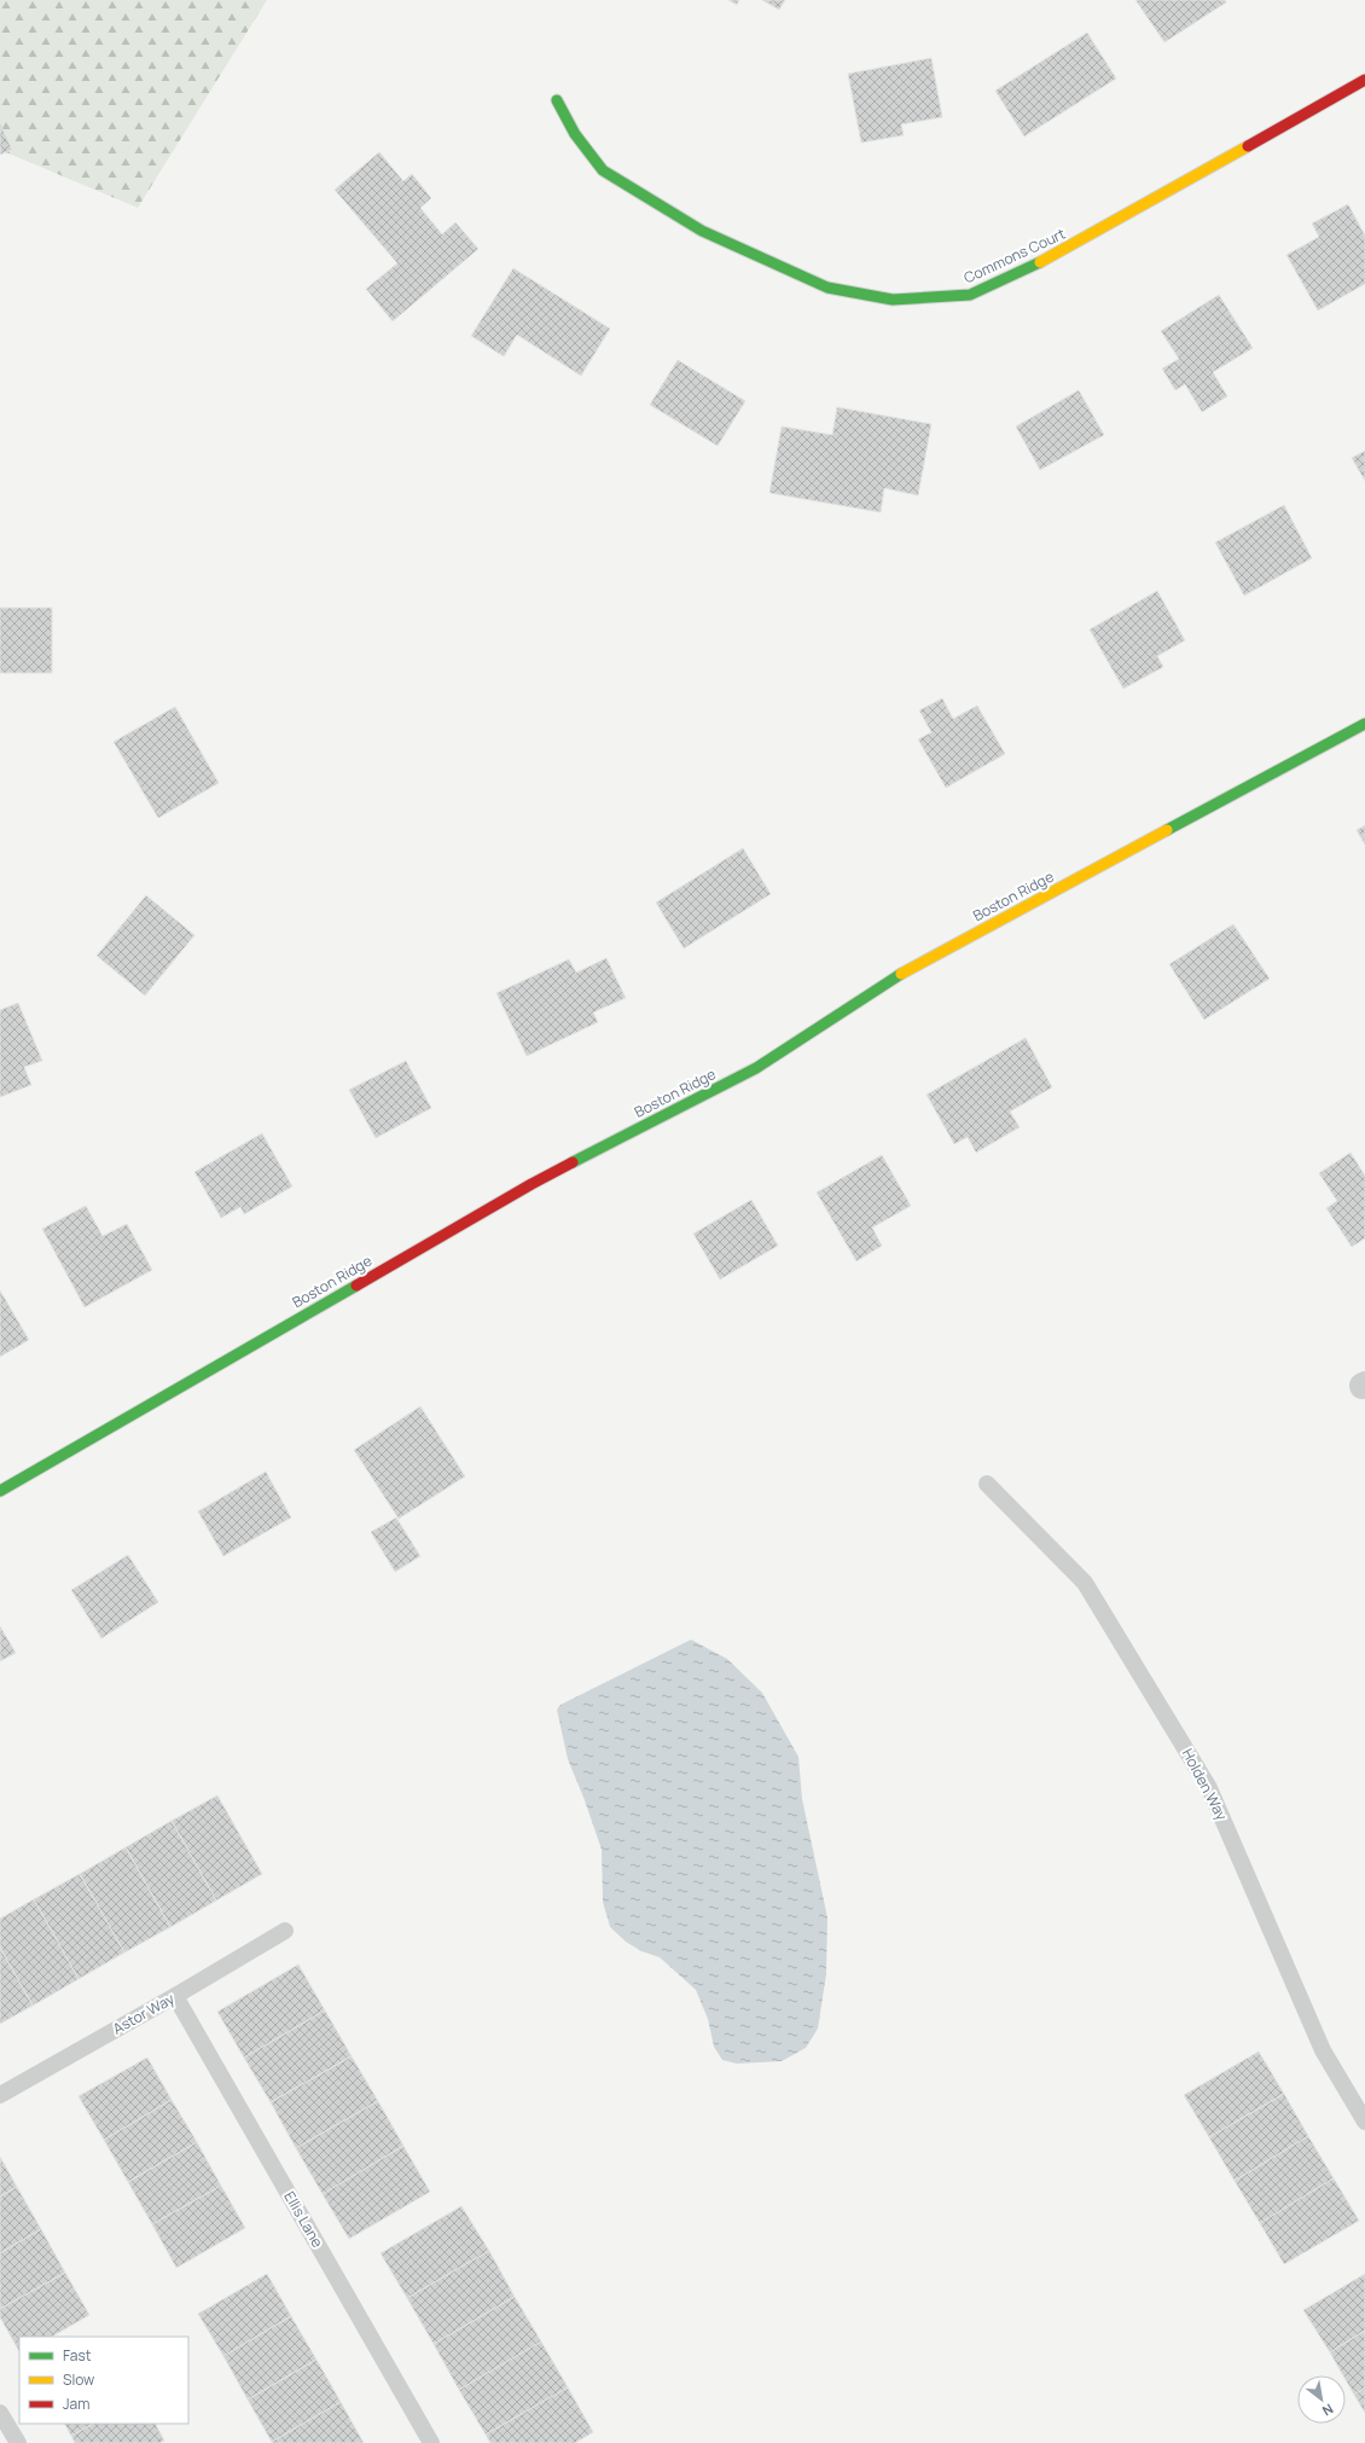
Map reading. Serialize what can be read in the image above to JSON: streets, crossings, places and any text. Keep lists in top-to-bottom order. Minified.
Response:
{"streets":{"street":["Commons Court","Boston Ridge"],"lane":["Holden Way","Astor Way","Ellis Lane"]},"crossings":[["Astor Way","Ellis Lane"]],"legend":["Fast","Slow","Jam"],"north":"bottom right"}
